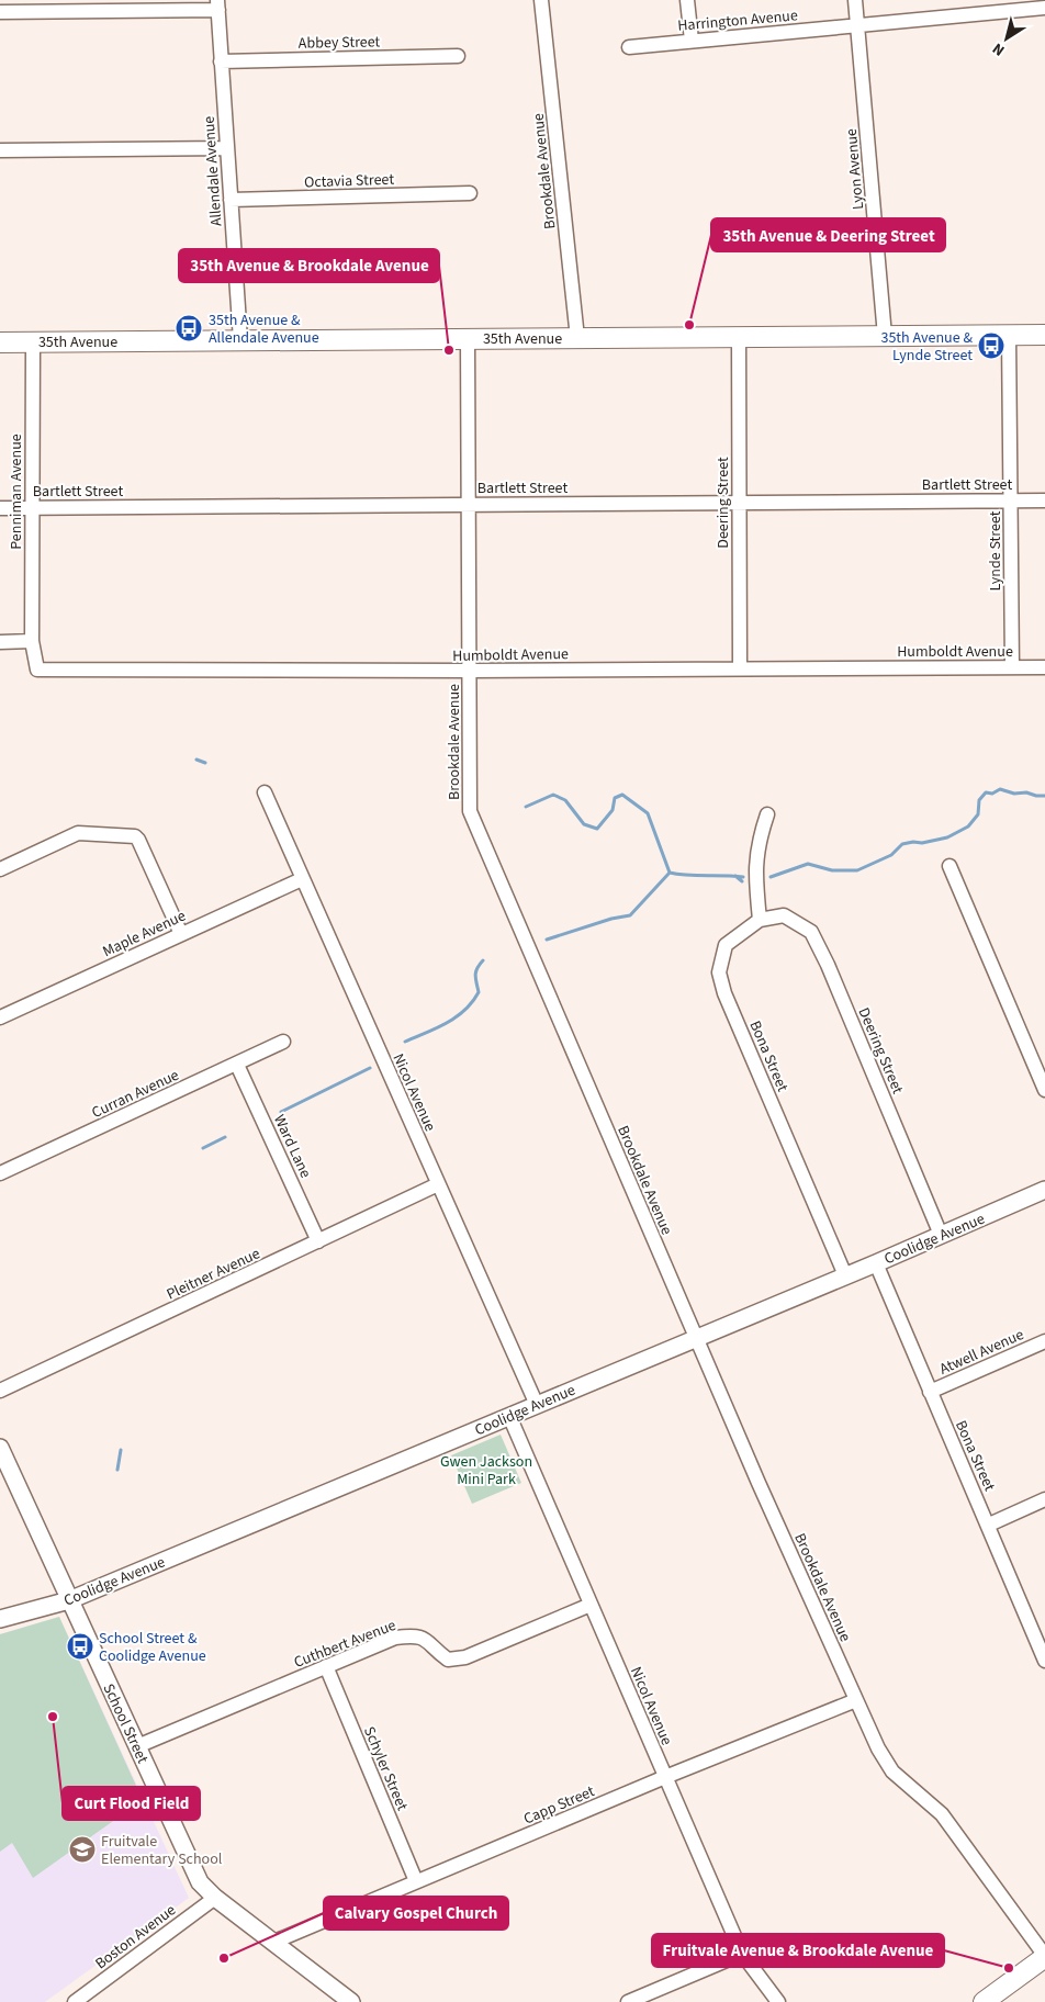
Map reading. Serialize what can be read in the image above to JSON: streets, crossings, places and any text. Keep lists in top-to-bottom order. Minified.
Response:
{"streets":{"main road":["35th Avenue"],"street":["Harrington Avenue","Abbey Street","Lyon Avenue","Allendale Avenue","Brookdale Avenue","Octavia Street","Bartlett Street","Penniman Avenue","Deering Street","Lynde Street","Humboldt Avenue","Maple Avenue","Bona Street","Nicol Avenue","Curran Avenue","Ward Lane","Coolidge Avenue","Pleitner Avenue","Atwell Avenue","Cuthbert Avenue","School Street","Schyler Street","Capp Street","Boston Avenue"]},"crossings":[["Harrington Avenue","Lyon Avenue"],["Abbey Street","Allendale Avenue"],["Lyon Avenue","35th Avenue"],["Allendale Avenue","Octavia Street"],["Allendale Avenue","35th Avenue"],["Brookdale Avenue","35th Avenue"],["Brookdale Avenue","Bartlett Street"],["Brookdale Avenue","Humboldt Avenue"],["Brookdale Avenue","Coolidge Avenue"],["Brookdale Avenue","Capp Street"],["35th Avenue","Penniman Avenue"],["35th Avenue","Deering Street"],["35th Avenue","Lynde Street"],["Bartlett Street","Penniman Avenue"],["Bartlett Street","Deering Street"],["Bartlett Street","Lynde Street"],["Penniman Avenue","Humboldt Avenue"],["Deering Street","Humboldt Avenue"],["Deering Street","Bona Street"],["Deering Street","Coolidge Avenue"],["Lynde Street","Humboldt Avenue"],["Maple Avenue","Nicol Avenue"],["Bona Street","Coolidge Avenue"],["Bona Street","Atwell Avenue"],["Nicol Avenue","Coolidge Avenue"],["Nicol Avenue","Pleitner Avenue"],["Nicol Avenue","Cuthbert Avenue"],["Nicol Avenue","Capp Street"],["Curran Avenue","Ward Lane"],["Ward Lane","Pleitner Avenue"],["Coolidge Avenue","School Street"],["Cuthbert Avenue","School Street"],["Cuthbert Avenue","Schyler Street"],["School Street","Capp Street"],["School Street","Boston Avenue"],["Schyler Street","Capp Street"]],"parks":["Gwen Jackson Mini Park"],"places":{"other":["35th Avenue & Deering Street","35th Avenue & Brookdale Avenue","Curt Flood Field","Calvary Gospel Church","Fruitvale Avenue & Brookdale Avenue"],"bus stop":["35th Avenue & Allendale Avenue","35th Avenue & Lynde Street","School Street & Coolidge Avenue"],"school or university":["Fruitvale Elementary School"]},"north":"bottom left"}
